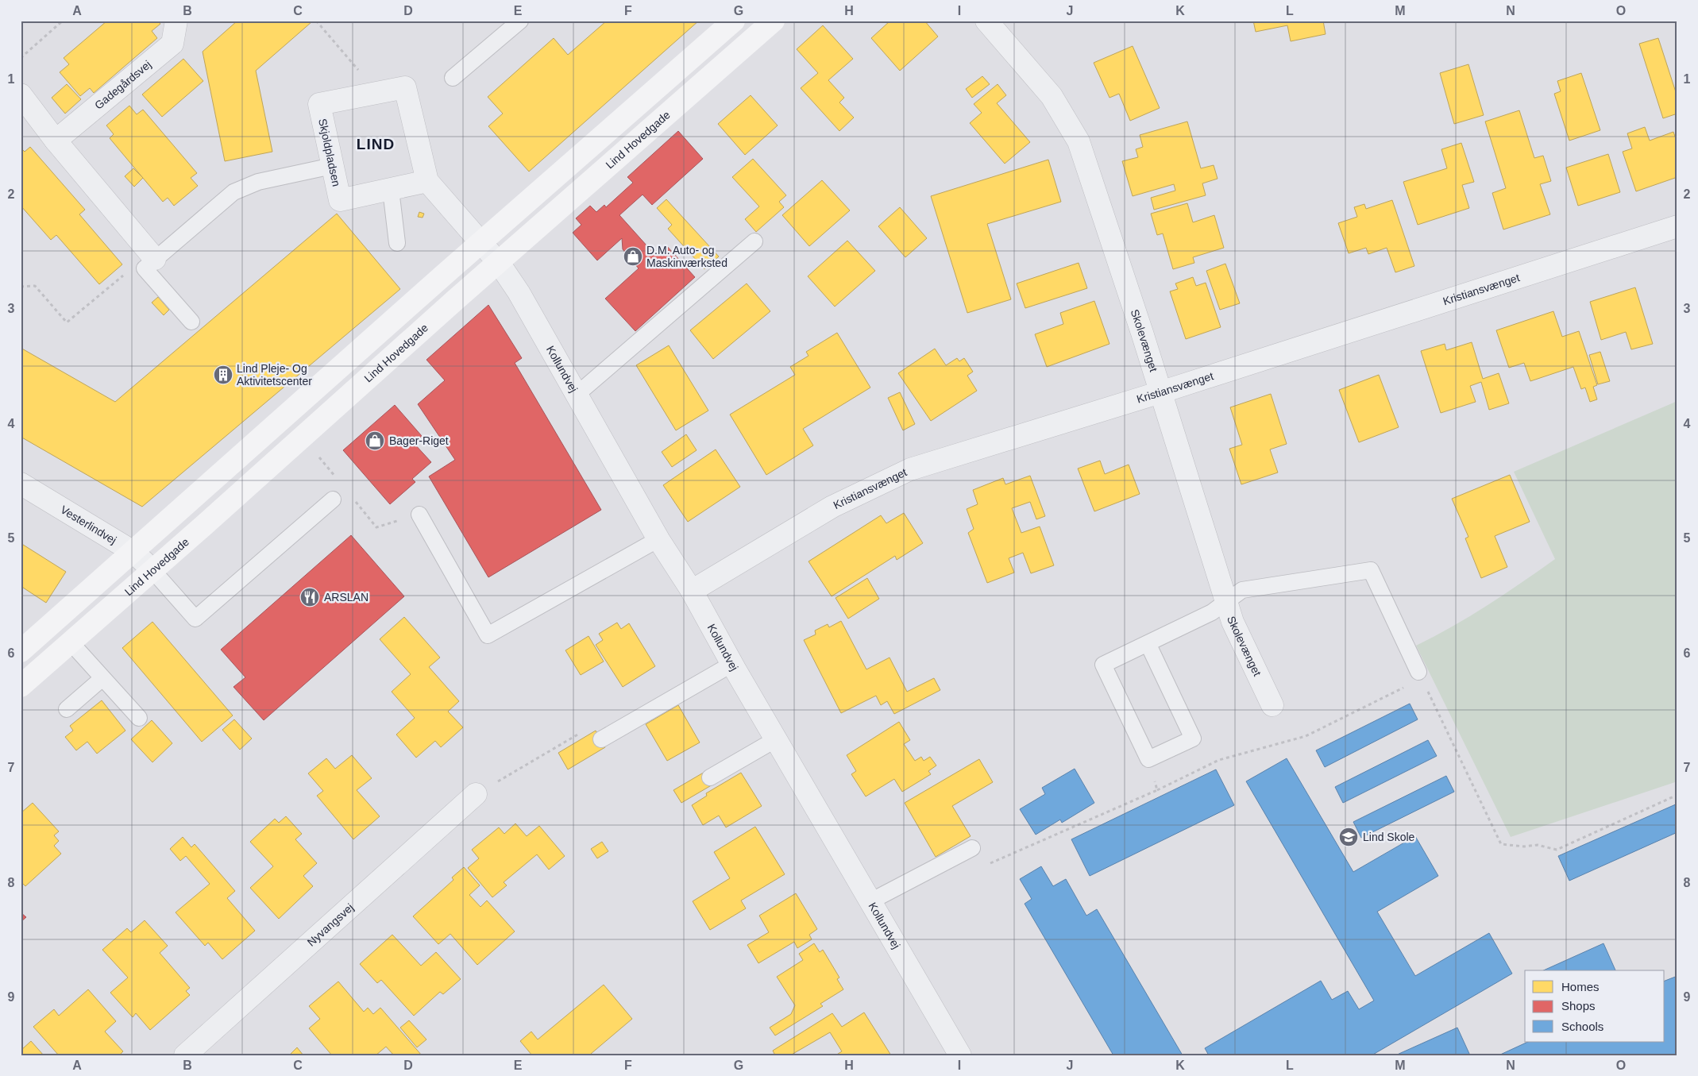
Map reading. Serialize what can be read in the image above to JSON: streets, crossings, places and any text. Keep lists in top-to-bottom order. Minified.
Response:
{"streets":{"main road":["Lind Hovedgade"],"street":["Gadegårdsvej","Skjoldpladsen","Kristiansvænget","Skolevænget","Kollundvej","Vesterlindvej","Nyvangsvej"]},"crossings":[["Lind Hovedgade","Kollundvej"],["Lind Hovedgade","Vesterlindvej"],["Skjoldpladsen","Kollundvej"],["Kristiansvænget","Skolevænget"],["Kristiansvænget","Kollundvej"]],"districts":["LIND"],"places":{"shop":["D.M. Auto- og Maskinværksted","Bager-Riget"],"building":["Lind Pleje- Og Aktivitetscenter"],"restaurant":["ARSLAN"],"school or university":["Lind Skole"]},"legend":["Homes","Shops","Schools"],"grid":{"columns":["A","B","C","D","E","F","G","H","I","J","K","L","M","N","O"],"rows":["1","2","3","4","5","6","7","8","9"]}}
